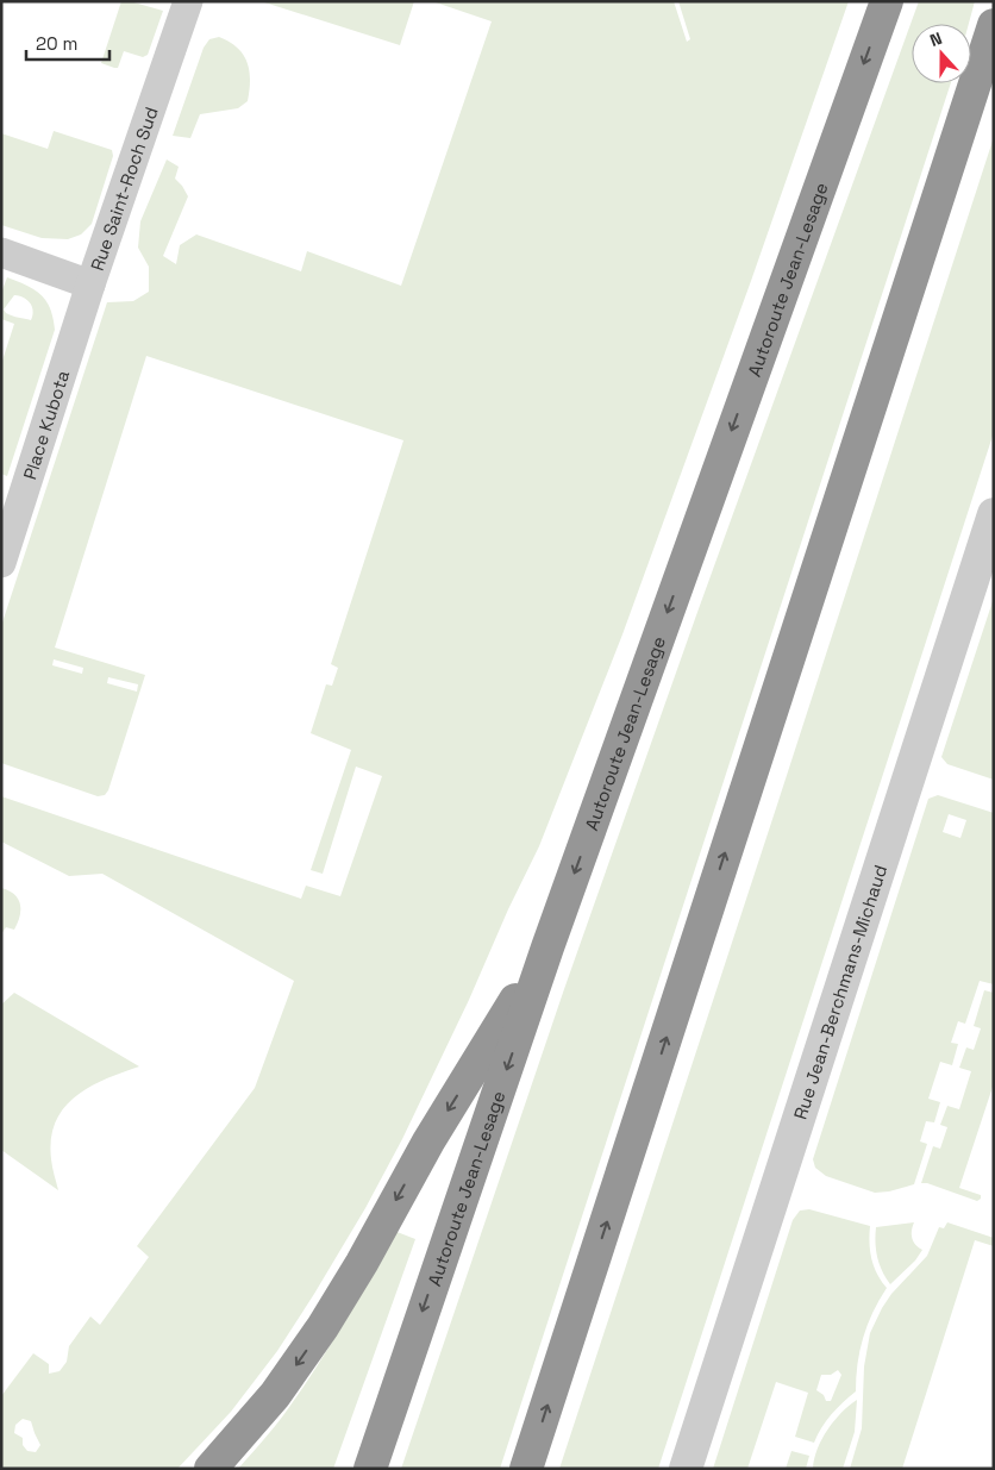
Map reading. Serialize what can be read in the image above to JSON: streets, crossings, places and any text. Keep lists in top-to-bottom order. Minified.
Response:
{"streets":{"highway":["Autoroute Jean-Lesage"],"street":["Rue Saint-Roch Sud","Place Kubota","Rue Jean-Berchmans-Michaud"]},"crossings":[["Rue Saint-Roch Sud","Place Kubota"]],"scale_bar":"20 m","north":"top"}
